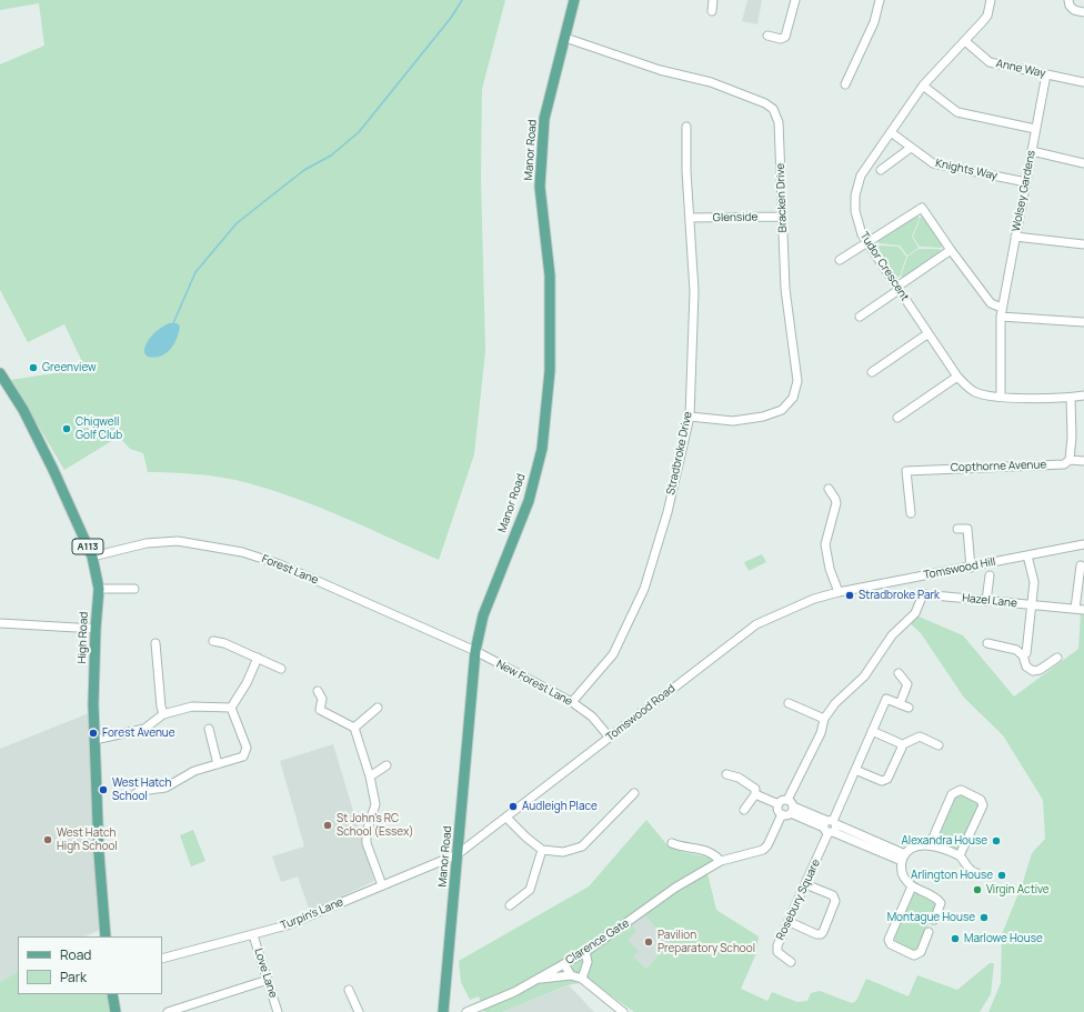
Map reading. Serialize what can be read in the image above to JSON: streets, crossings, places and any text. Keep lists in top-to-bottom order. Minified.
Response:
{"streets":{"main road":["Manor Road","A113","High Road"],"street":["Anne Way","Knights Way","Wolsey Gardens","Bracken Drive","Glenside","Tudor Crescent","Stradbroke Drive","Copthorne Avenue","Tomswood Hill","Forest Lane","Hazel Lane","New Forest Lane","Tomswood Road","Rosebury Square","Turpin's Lane","Clarence Gate","Love Lane"]},"crossings":[["Anne Way","Wolsey Gardens"],["Anne Way","Tudor Crescent"],["Manor Road","Bracken Drive"],["Manor Road","Forest Lane"],["Manor Road","New Forest Lane"],["Manor Road","Tomswood Road"],["Manor Road","Turpin's Lane"],["Knights Way","Wolsey Gardens"],["Knights Way","Tudor Crescent"],["Wolsey Gardens","Tudor Crescent"],["Bracken Drive","Glenside"],["Bracken Drive","Stradbroke Drive"],["Glenside","Stradbroke Drive"],["Stradbroke Drive","New Forest Lane"],["Tomswood Hill","Tomswood Road"],["Forest Lane","High Road"],["Forest Lane","New Forest Lane"],["New Forest Lane","Tomswood Road"],["Tomswood Road","Turpin's Lane"],["Turpin's Lane","Love Lane"]],"places":["Greenview","Chigwell Golf Club","Stradbroke Park","Forest Avenue","West Hatch School","Audleigh Place","St John's RC School (Essex)","West Hatch High School","Alexandra House","Arlington House","Virgin Active","Montague House","Marlowe House","Pavilion Preparatory School"],"legend":["Road","Park"]}
